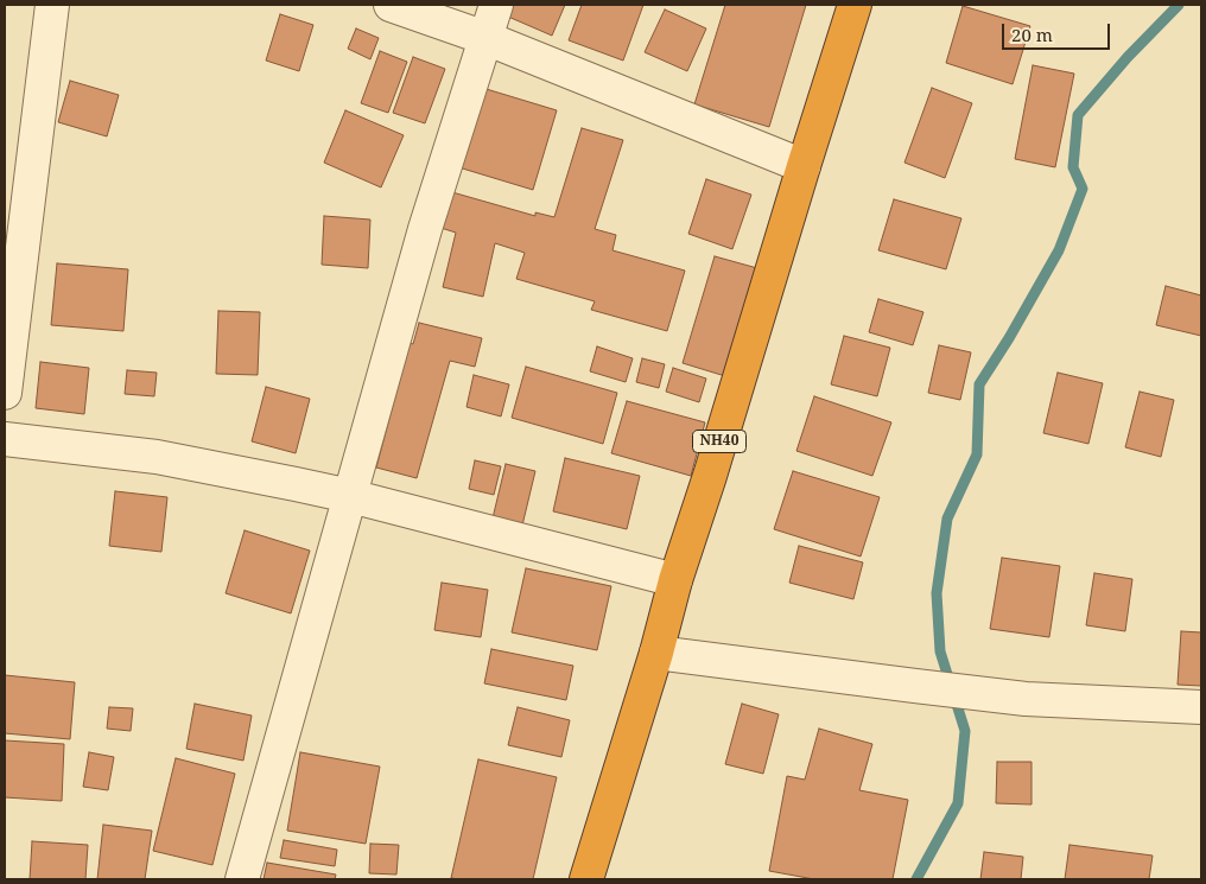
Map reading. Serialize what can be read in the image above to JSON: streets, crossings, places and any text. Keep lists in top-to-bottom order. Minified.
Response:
{"streets":{"highway":["NH40"]},"scale_bar":"20 m"}
